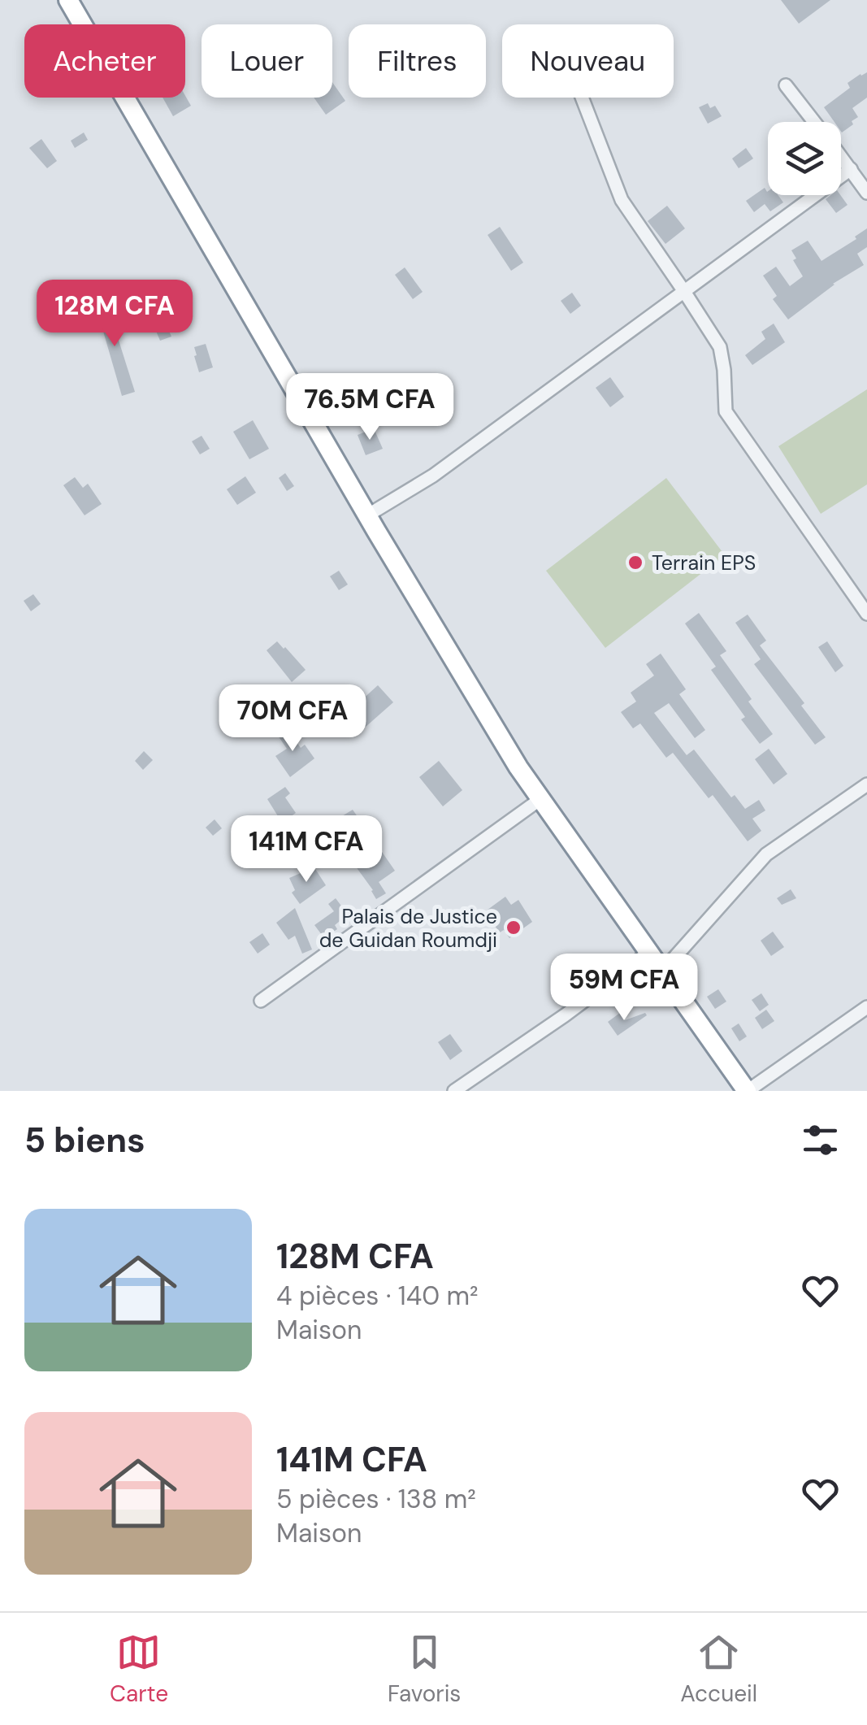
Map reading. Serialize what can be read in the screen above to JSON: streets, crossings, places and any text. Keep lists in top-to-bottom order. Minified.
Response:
{"places":["Terrain EPS","Palais de Justice de Guidan Roumdji"],"page":{"chip":["Acheter","Louer","Filtres","Nouveau"],"price":["128M CFA","76.5M CFA","70M CFA","141M CFA","59M CFA"],"heading":"5 biens","list":[{"name":"128M CFA","note":"4 pièces · 140 m² · Maison"},{"name":"141M CFA","note":"5 pièces · 138 m² · Maison"}],"tabs":["Carte","Favoris","Accueil"]}}
